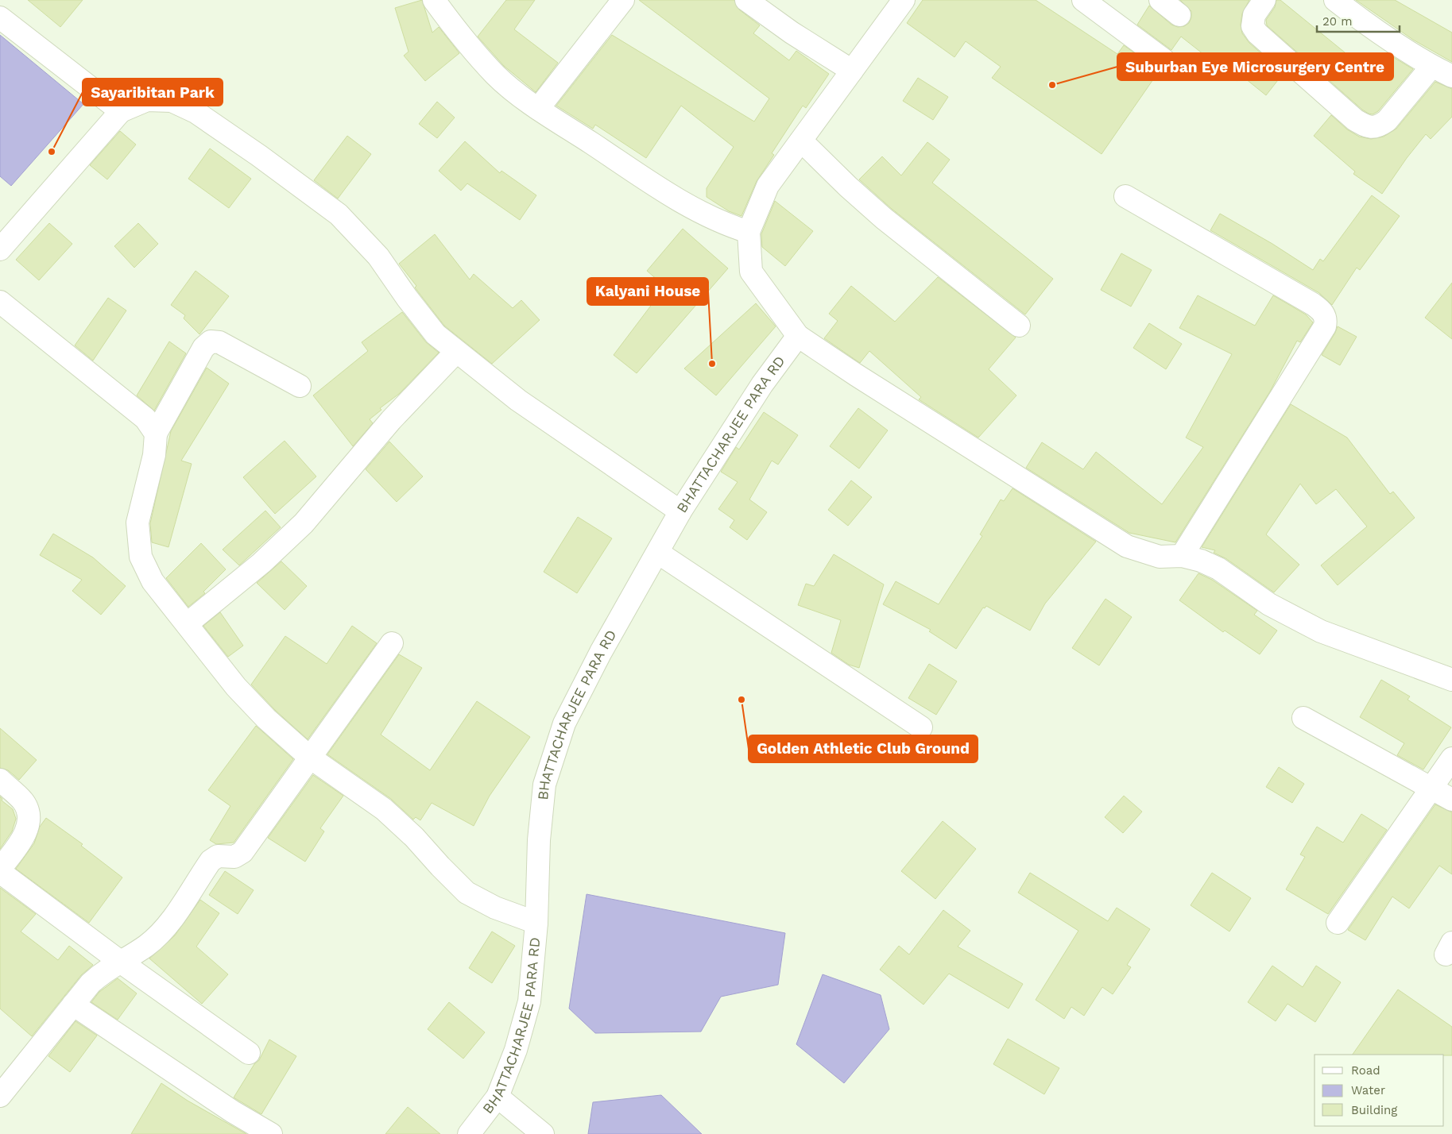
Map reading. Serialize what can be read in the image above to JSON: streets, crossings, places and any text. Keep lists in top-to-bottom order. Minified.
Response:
{"streets":{"street":["BHATTACHARJEE PARA RD"]},"places":["Suburban Eye Microsurgery Centre","Sayaribitan Park","Kalyani House","Golden Athletic Club Ground"],"legend":["Road","Water","Building"],"scale_bar":"20 m"}
